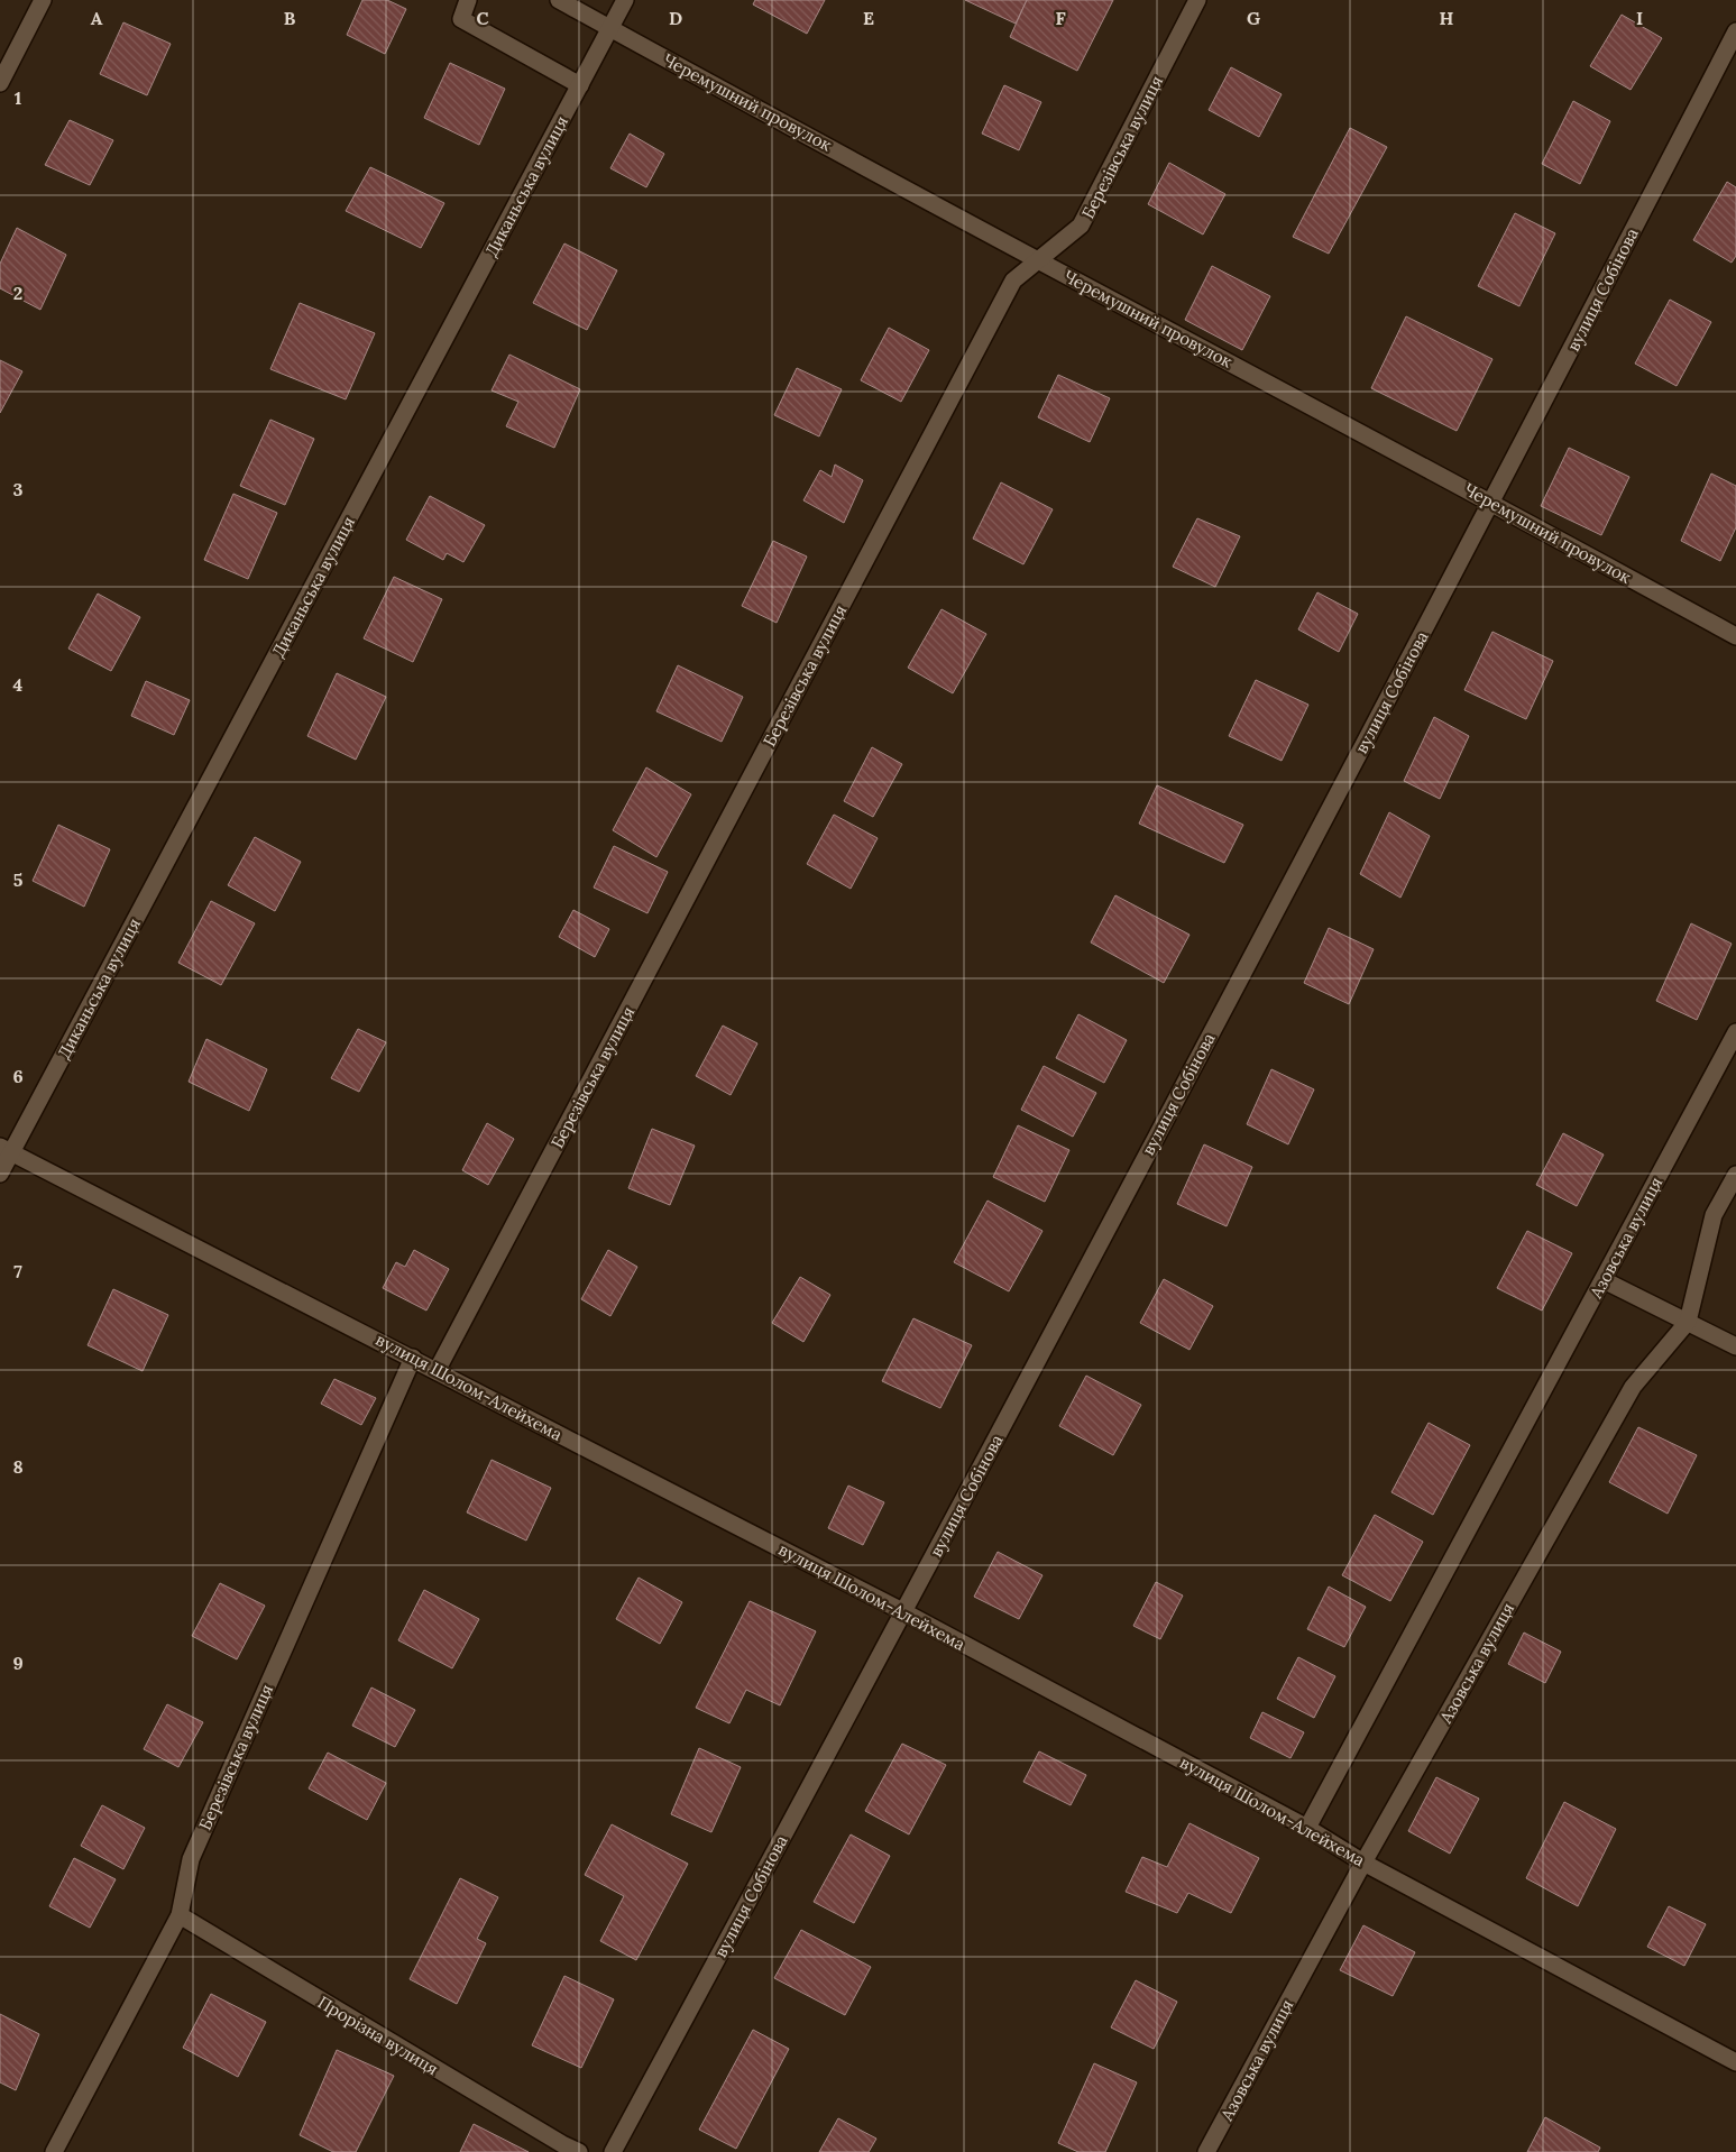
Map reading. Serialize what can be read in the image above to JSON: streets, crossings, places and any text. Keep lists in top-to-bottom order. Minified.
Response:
{"streets":{"street":["Черемушний провулок","Березівська вулиця","Диканьська вулиця","вулиця Собінова","Азовська вулиця","вулиця Шолом-Алейхема","Прорізна вулиця"]},"crossings":[["Черемушний провулок","Березівська вулиця"],["Черемушний провулок","Диканьська вулиця"],["Черемушний провулок","вулиця Собінова"],["Березівська вулиця","вулиця Шолом-Алейхема"],["Березівська вулиця","Прорізна вулиця"],["Диканьська вулиця","вулиця Шолом-Алейхема"],["вулиця Собінова","вулиця Шолом-Алейхема"],["Азовська вулиця","вулиця Шолом-Алейхема"]],"grid":{"columns":["A","B","C","D","E","F","G","H","I"],"rows":["1","2","3","4","5","6","7","8","9"]}}
